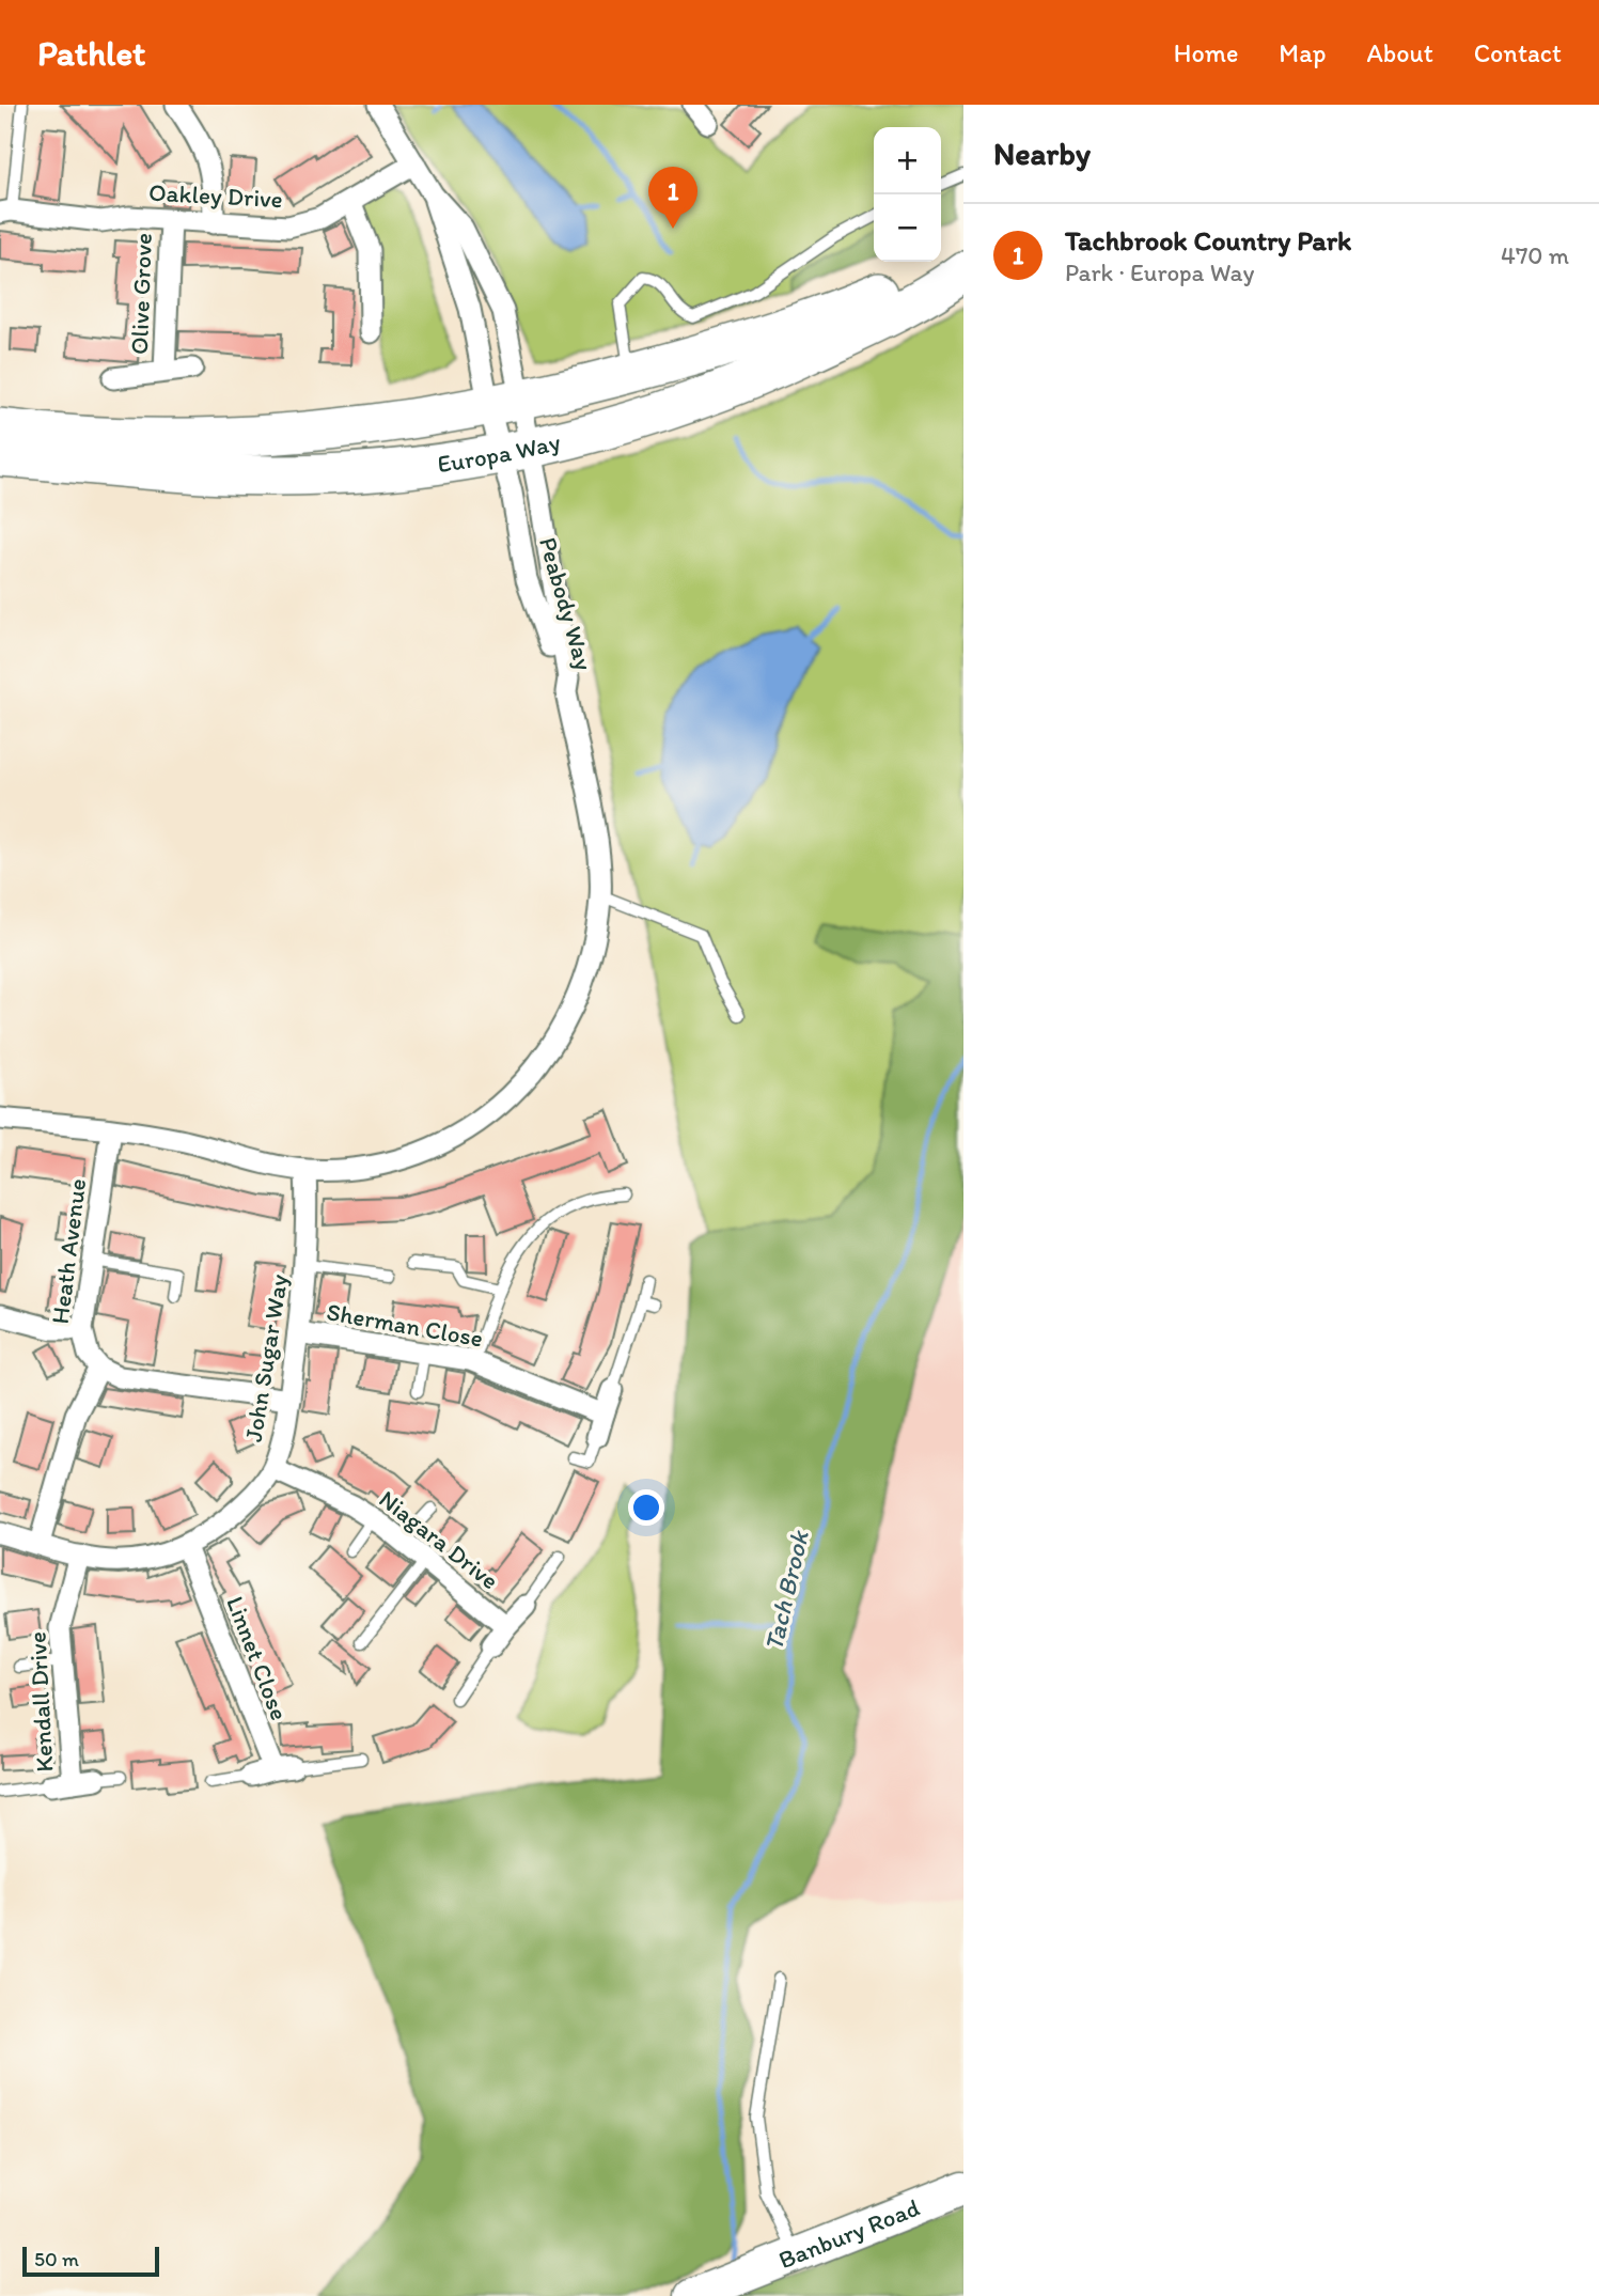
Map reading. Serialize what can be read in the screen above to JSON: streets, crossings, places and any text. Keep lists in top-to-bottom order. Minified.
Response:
{"streets":{"highway":["Europa Way"],"main road":["Banbury Road"],"street":["Oakley Drive","Olive Grove","Peabody Way","Heath Avenue","Sherman Close","John Sugar Way","Niagara Drive","Linnet Close","Kendall Drive"]},"crossings":[["Oakley Drive","Olive Grove"],["Oakley Drive","Peabody Way"],["Europa Way","Peabody Way"],["Sherman Close","John Sugar Way"],["John Sugar Way","Niagara Drive"],["John Sugar Way","Linnet Close"],["John Sugar Way","Kendall Drive"]],"water":["Tach Brook"],"scale_bar":"50 m","page":{"header":"Pathlet","nav":["Home","Map","About","Contact"],"heading":"Nearby","map_buttons":["+","−"],"pins":"1","list":[{"mark":"1","name":"Tachbrook Country Park","note":"Park · Europa Way","value":"470 m"}],"scale":"50 m"}}
